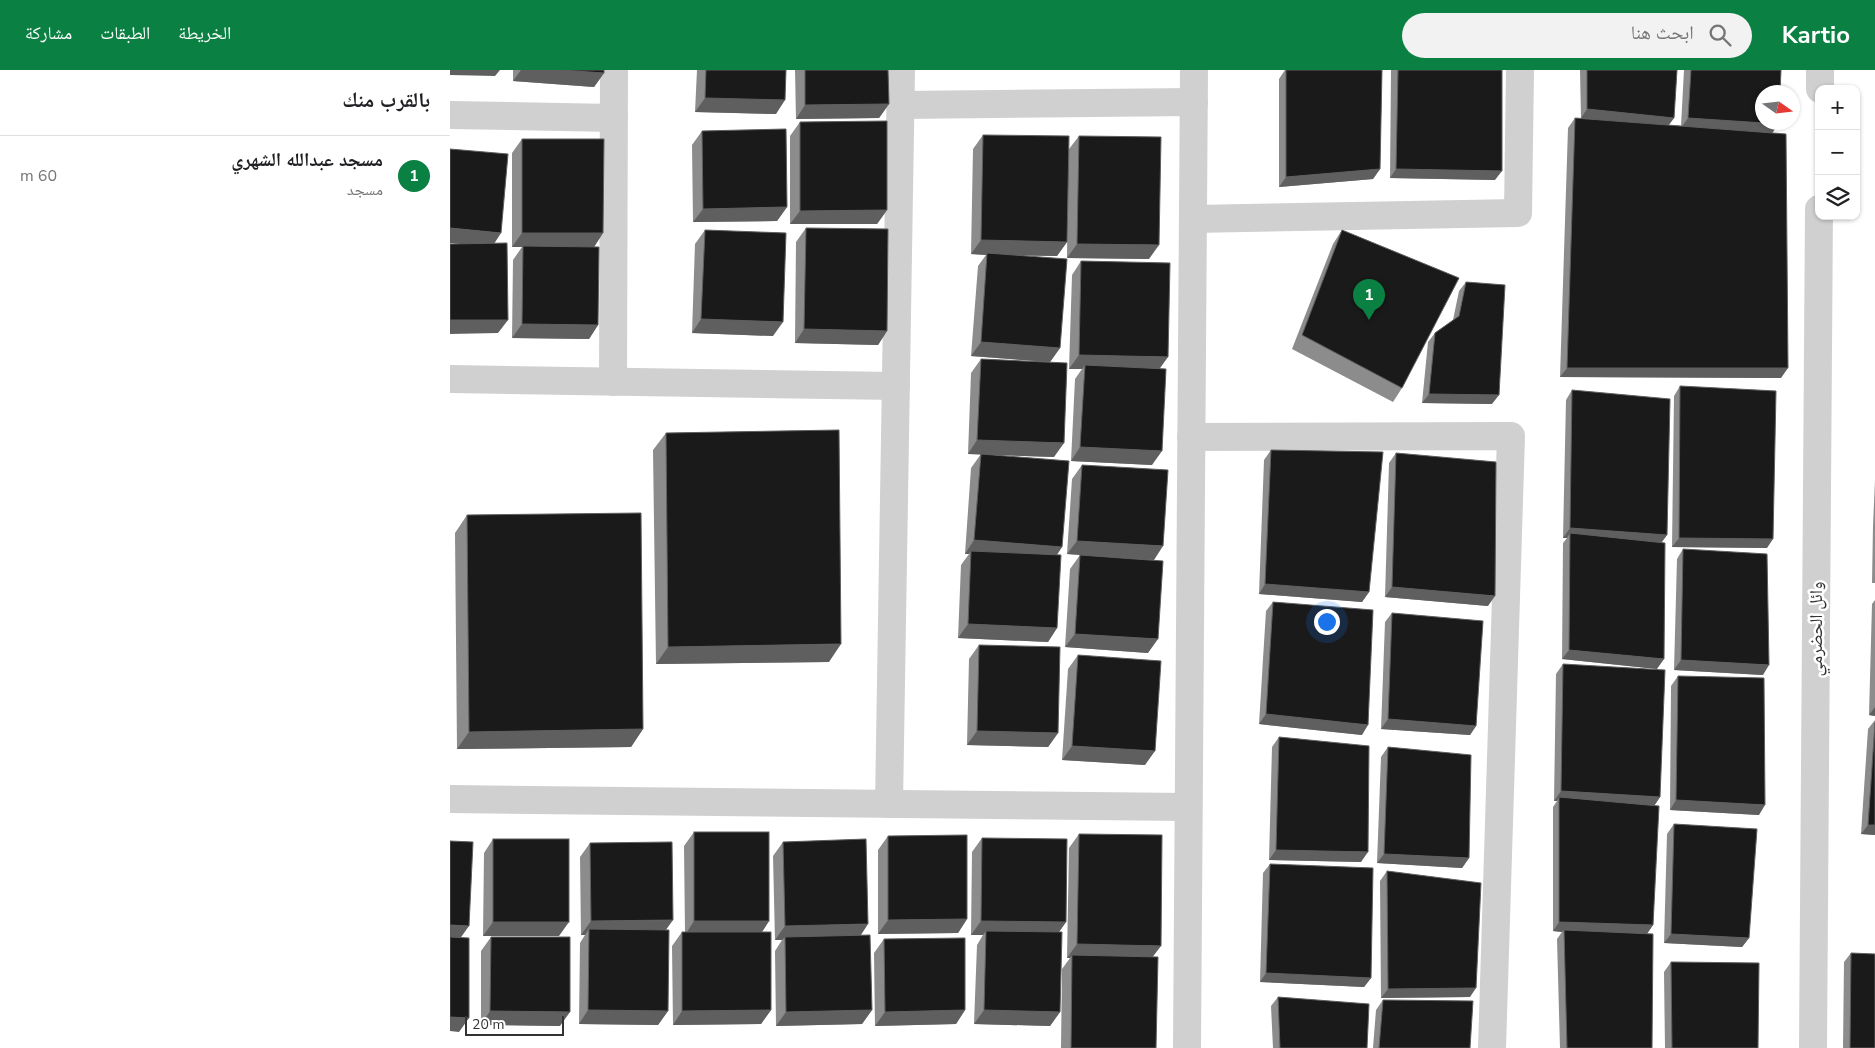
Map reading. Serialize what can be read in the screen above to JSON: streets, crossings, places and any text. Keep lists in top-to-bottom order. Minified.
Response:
{"streets":{"street":["وائل الحضرمي"]},"scale_bar":"20 m","north":"right","page":{"header":"Kartio","search":"ابحث هنا","nav":["الخريطة","الطبقات","مشاركة"],"heading":"بالقرب منك","map_buttons":["+","−"],"list":[{"mark":"1","name":"مسجد عبدالله الشهري","note":"مسجد","value":"60 m"}],"pins":"1","scale":"20 m"}}
